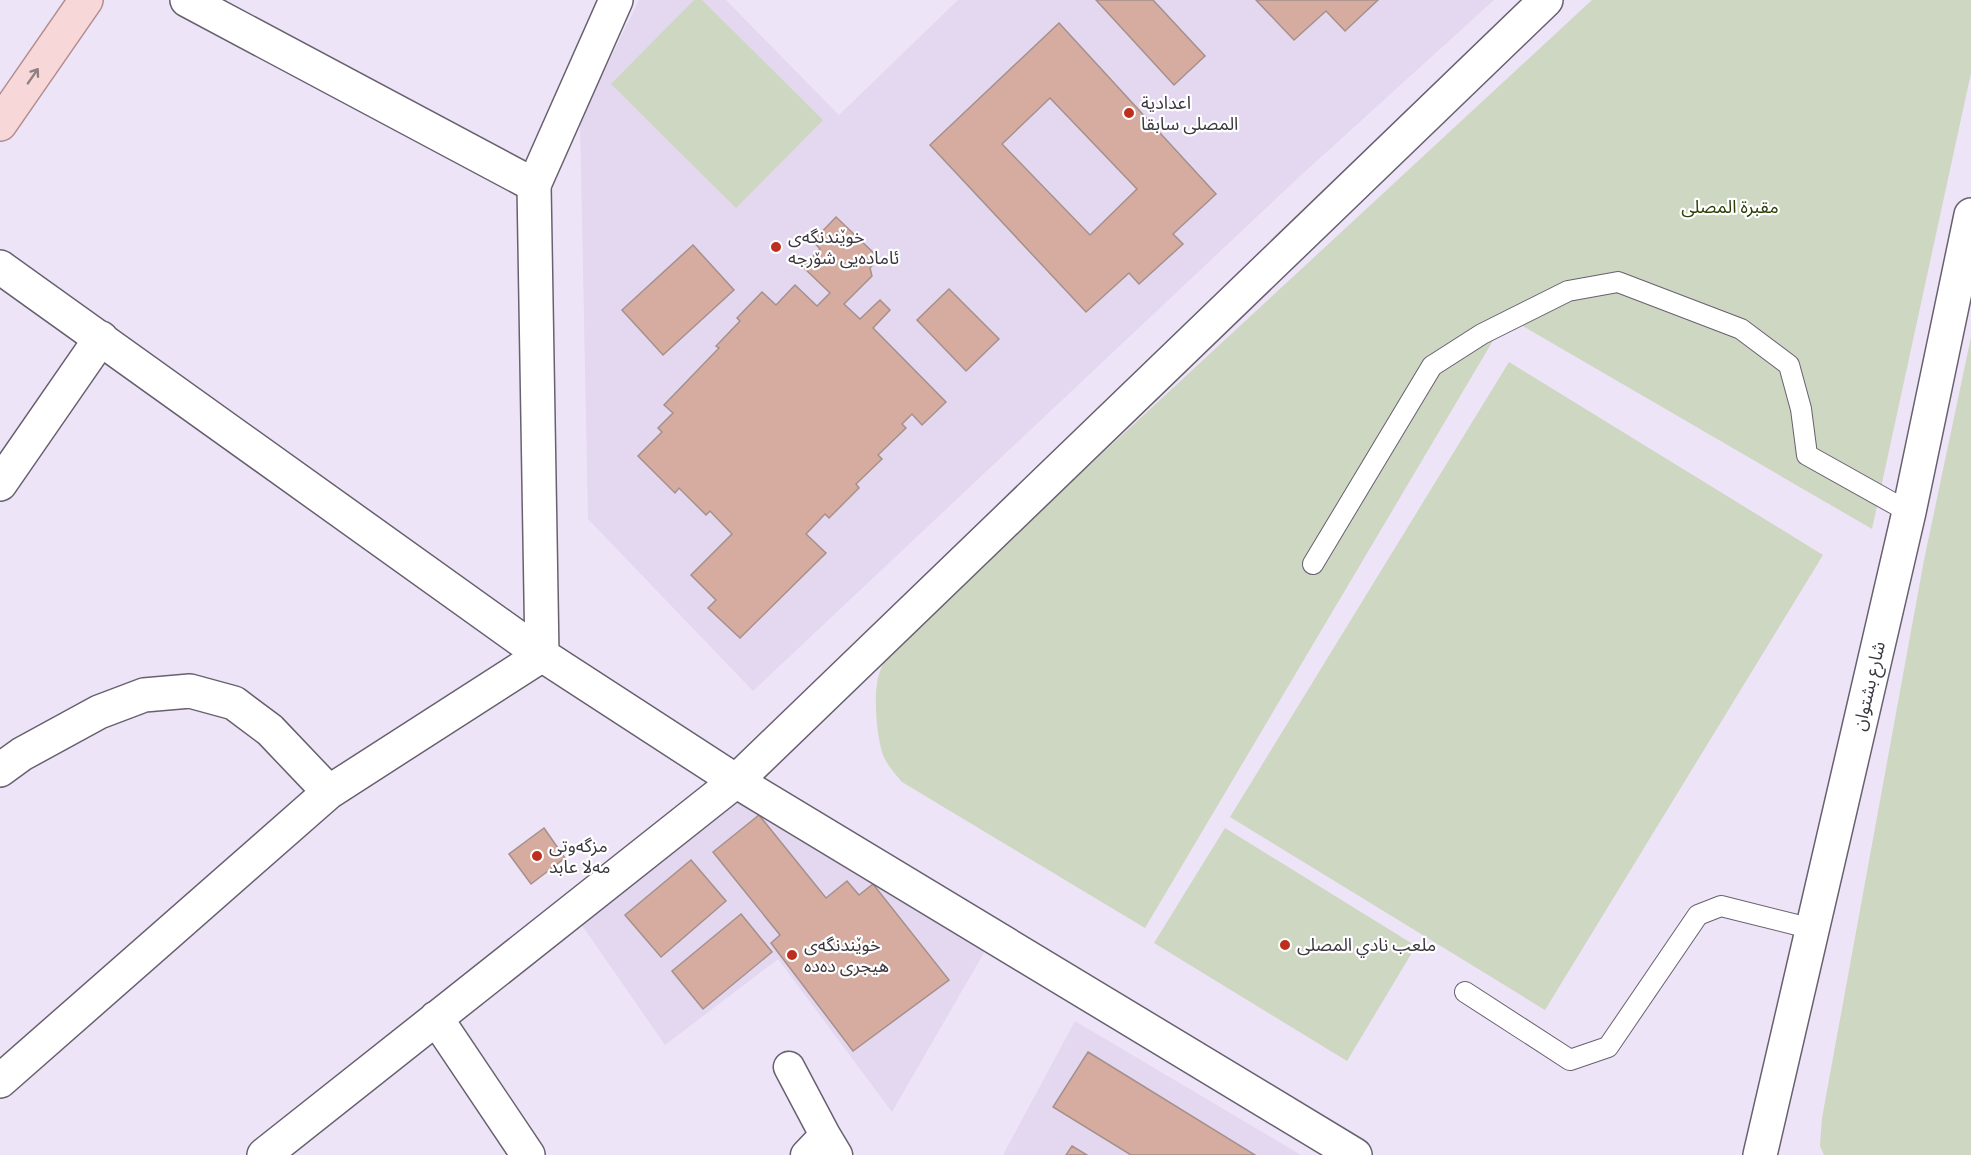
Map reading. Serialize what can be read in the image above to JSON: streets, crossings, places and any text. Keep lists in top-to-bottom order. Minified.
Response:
{"streets":{"street":["شارع بشتوان"]},"parks":["مقبرة المصلى"],"places":["اعدادية المصلى سابقا","خوێندنگەی ئامادەیی شۆرجە","مزگەوتی مەلا عابد","ملعب نادي المصلى","خوێندنگەی هیجری دەدە"]}
